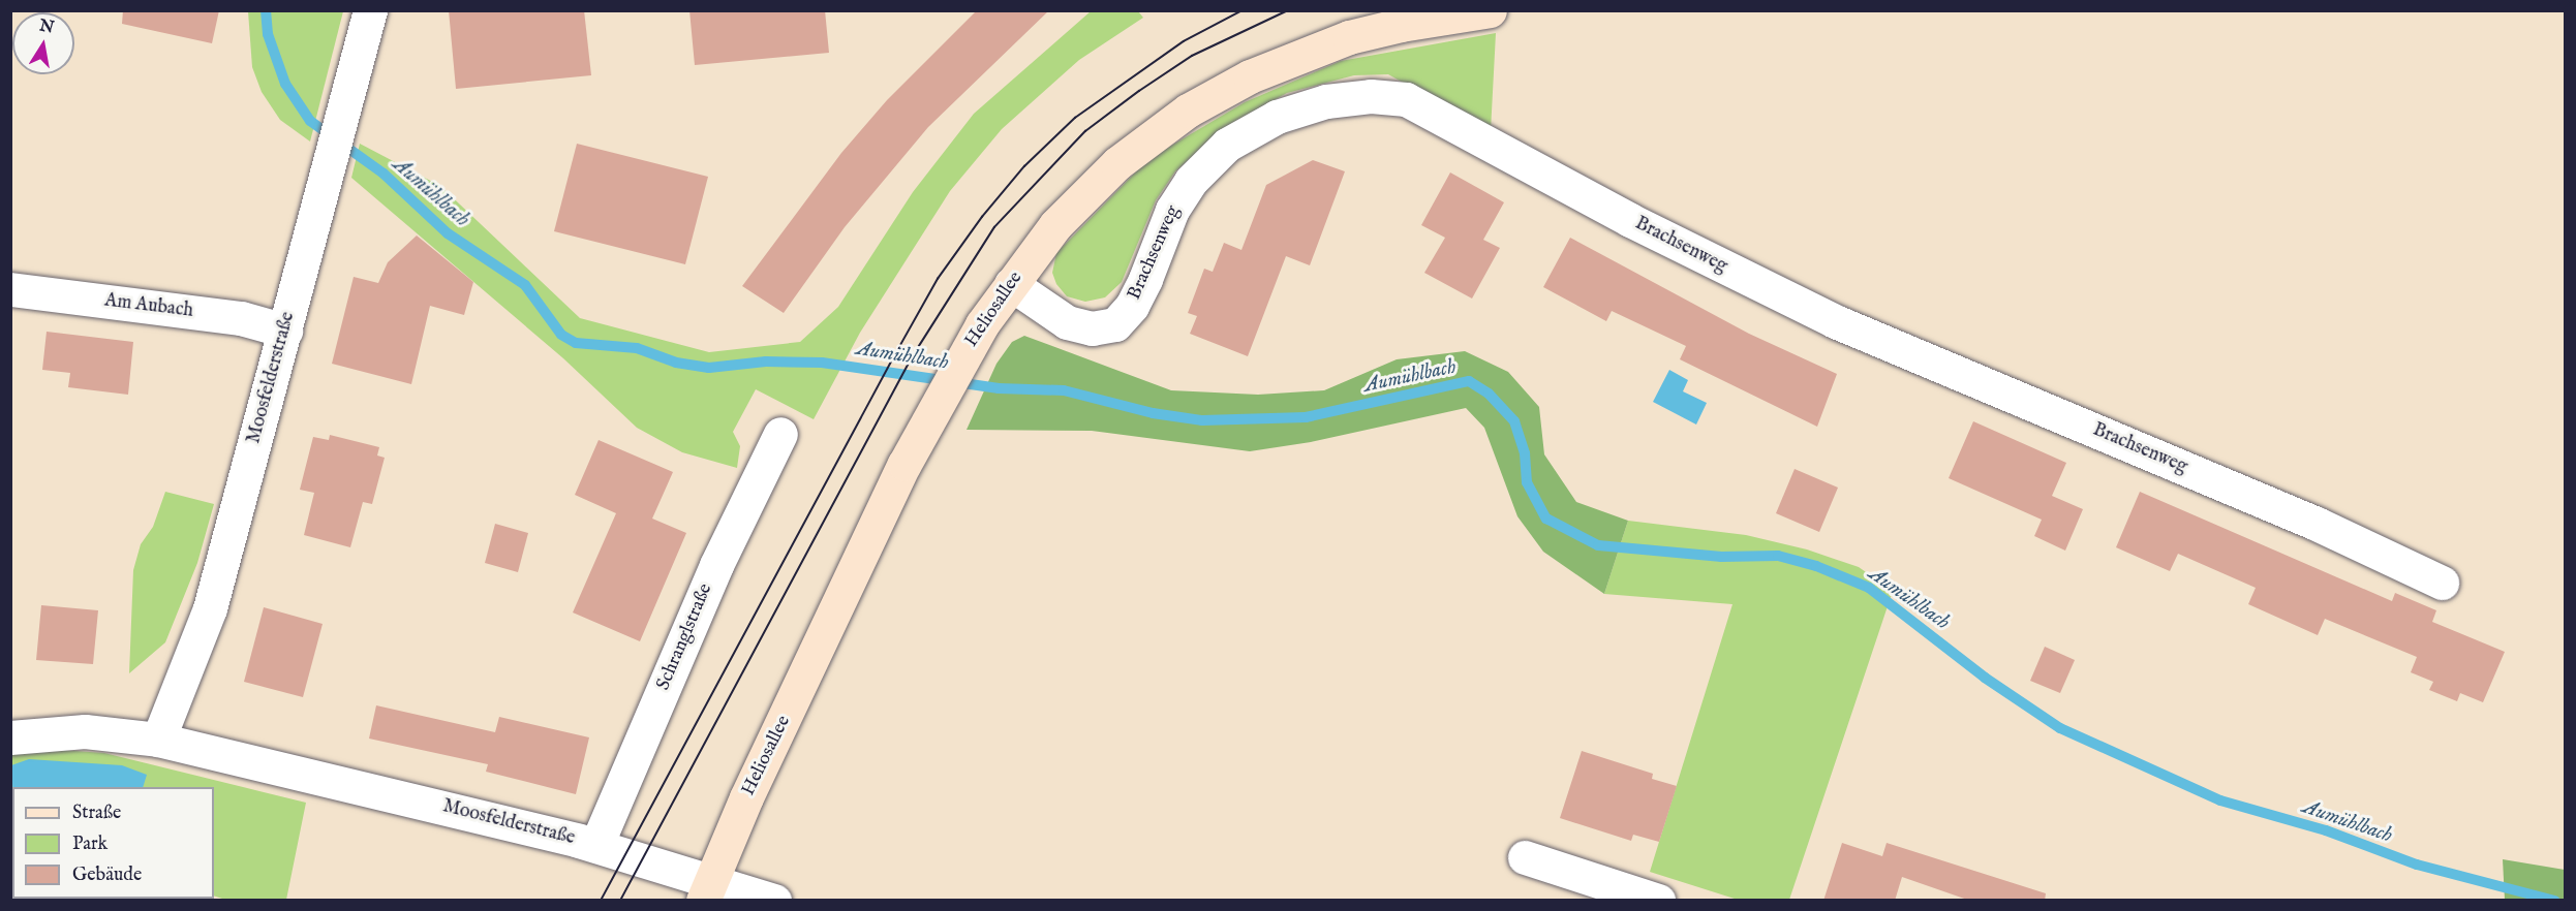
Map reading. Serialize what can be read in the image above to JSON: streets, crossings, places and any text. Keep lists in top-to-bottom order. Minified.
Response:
{"streets":{"street":["Brachsenweg","Am Aubach","Heliosallee","Moosfelderstraße","Schranglstraße"]},"crossings":[["Brachsenweg","Heliosallee"],["Am Aubach","Moosfelderstraße"],["Heliosallee","Moosfelderstraße"],["Moosfelderstraße","Schranglstraße"]],"water":["Aumühlbach"],"legend":["Straße","Park","Gebäude"],"north":"top"}
